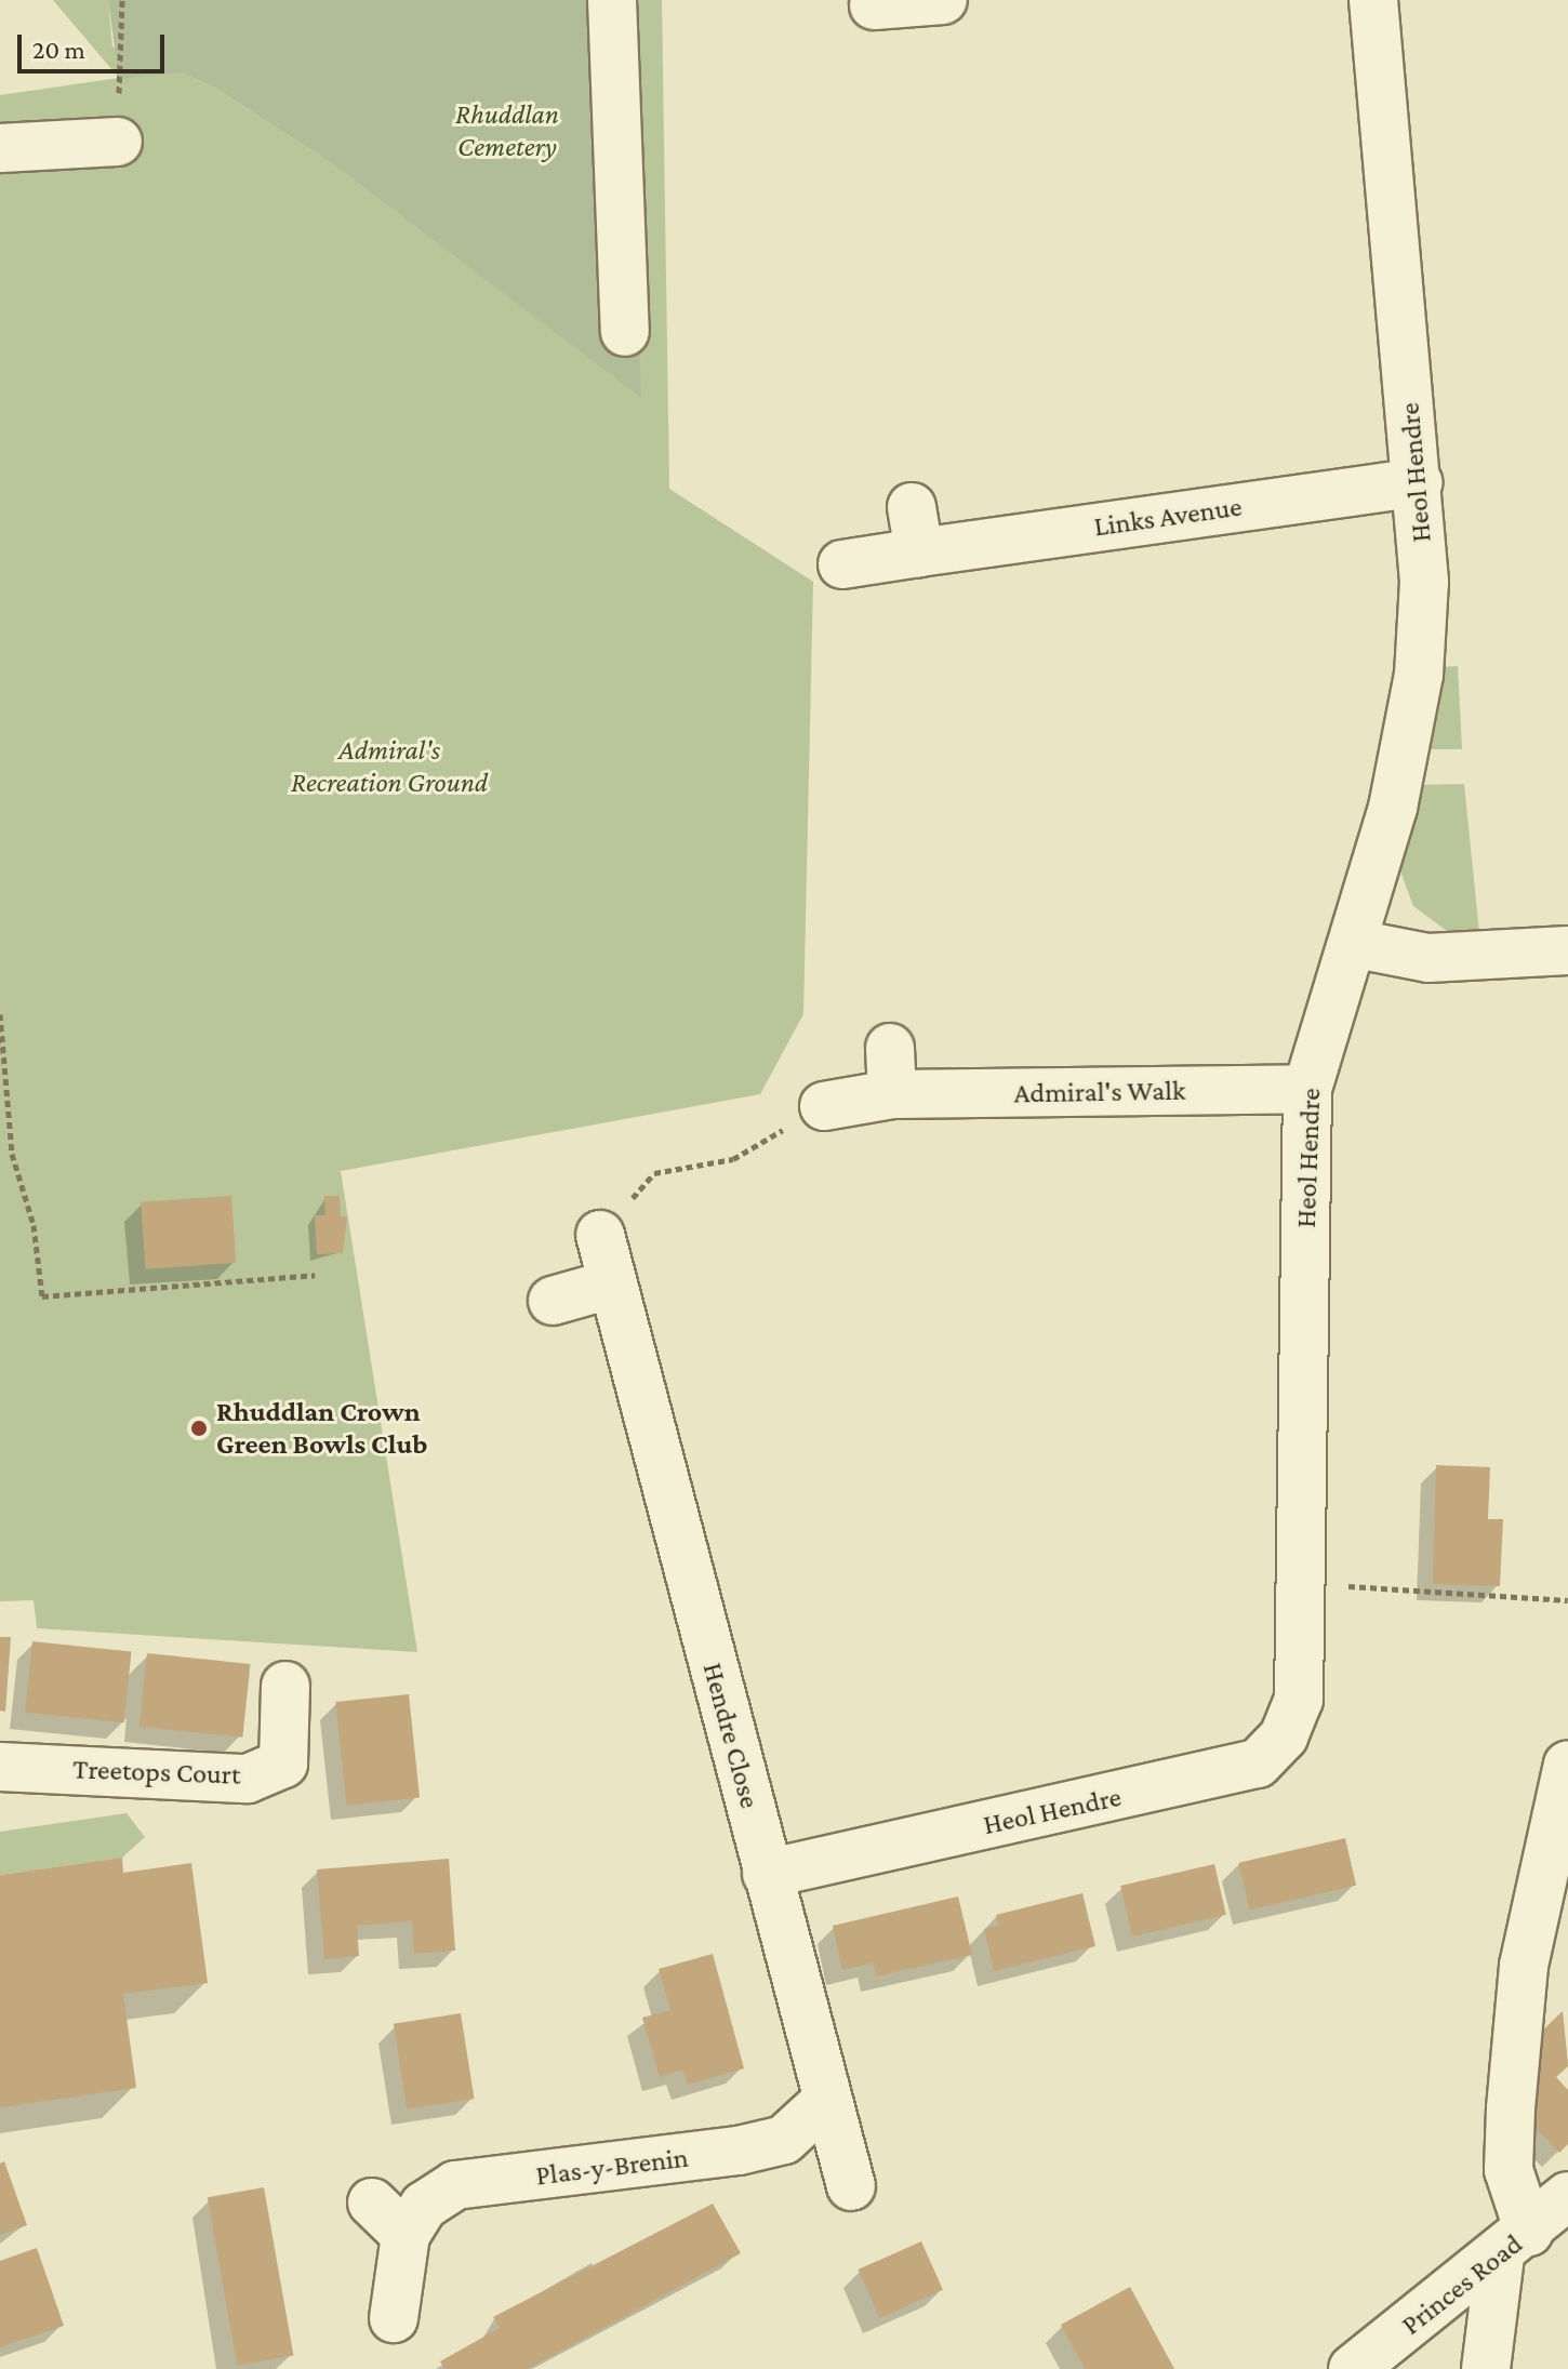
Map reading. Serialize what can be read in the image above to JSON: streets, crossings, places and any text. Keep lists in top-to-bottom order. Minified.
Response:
{"streets":{"street":["Heol Hendre","Links Avenue","Admiral's Walk","Hendre Close","Treetops Court","Plas-y-Brenin","Princes Road"]},"crossings":[["Heol Hendre","Links Avenue"],["Heol Hendre","Admiral's Walk"],["Heol Hendre","Hendre Close"],["Hendre Close","Plas-y-Brenin"]],"parks":["Rhuddlan Cemetery","Admiral's Recreation Ground"],"places":["Rhuddlan Crown Green Bowls Club"],"scale_bar":"20 m"}
